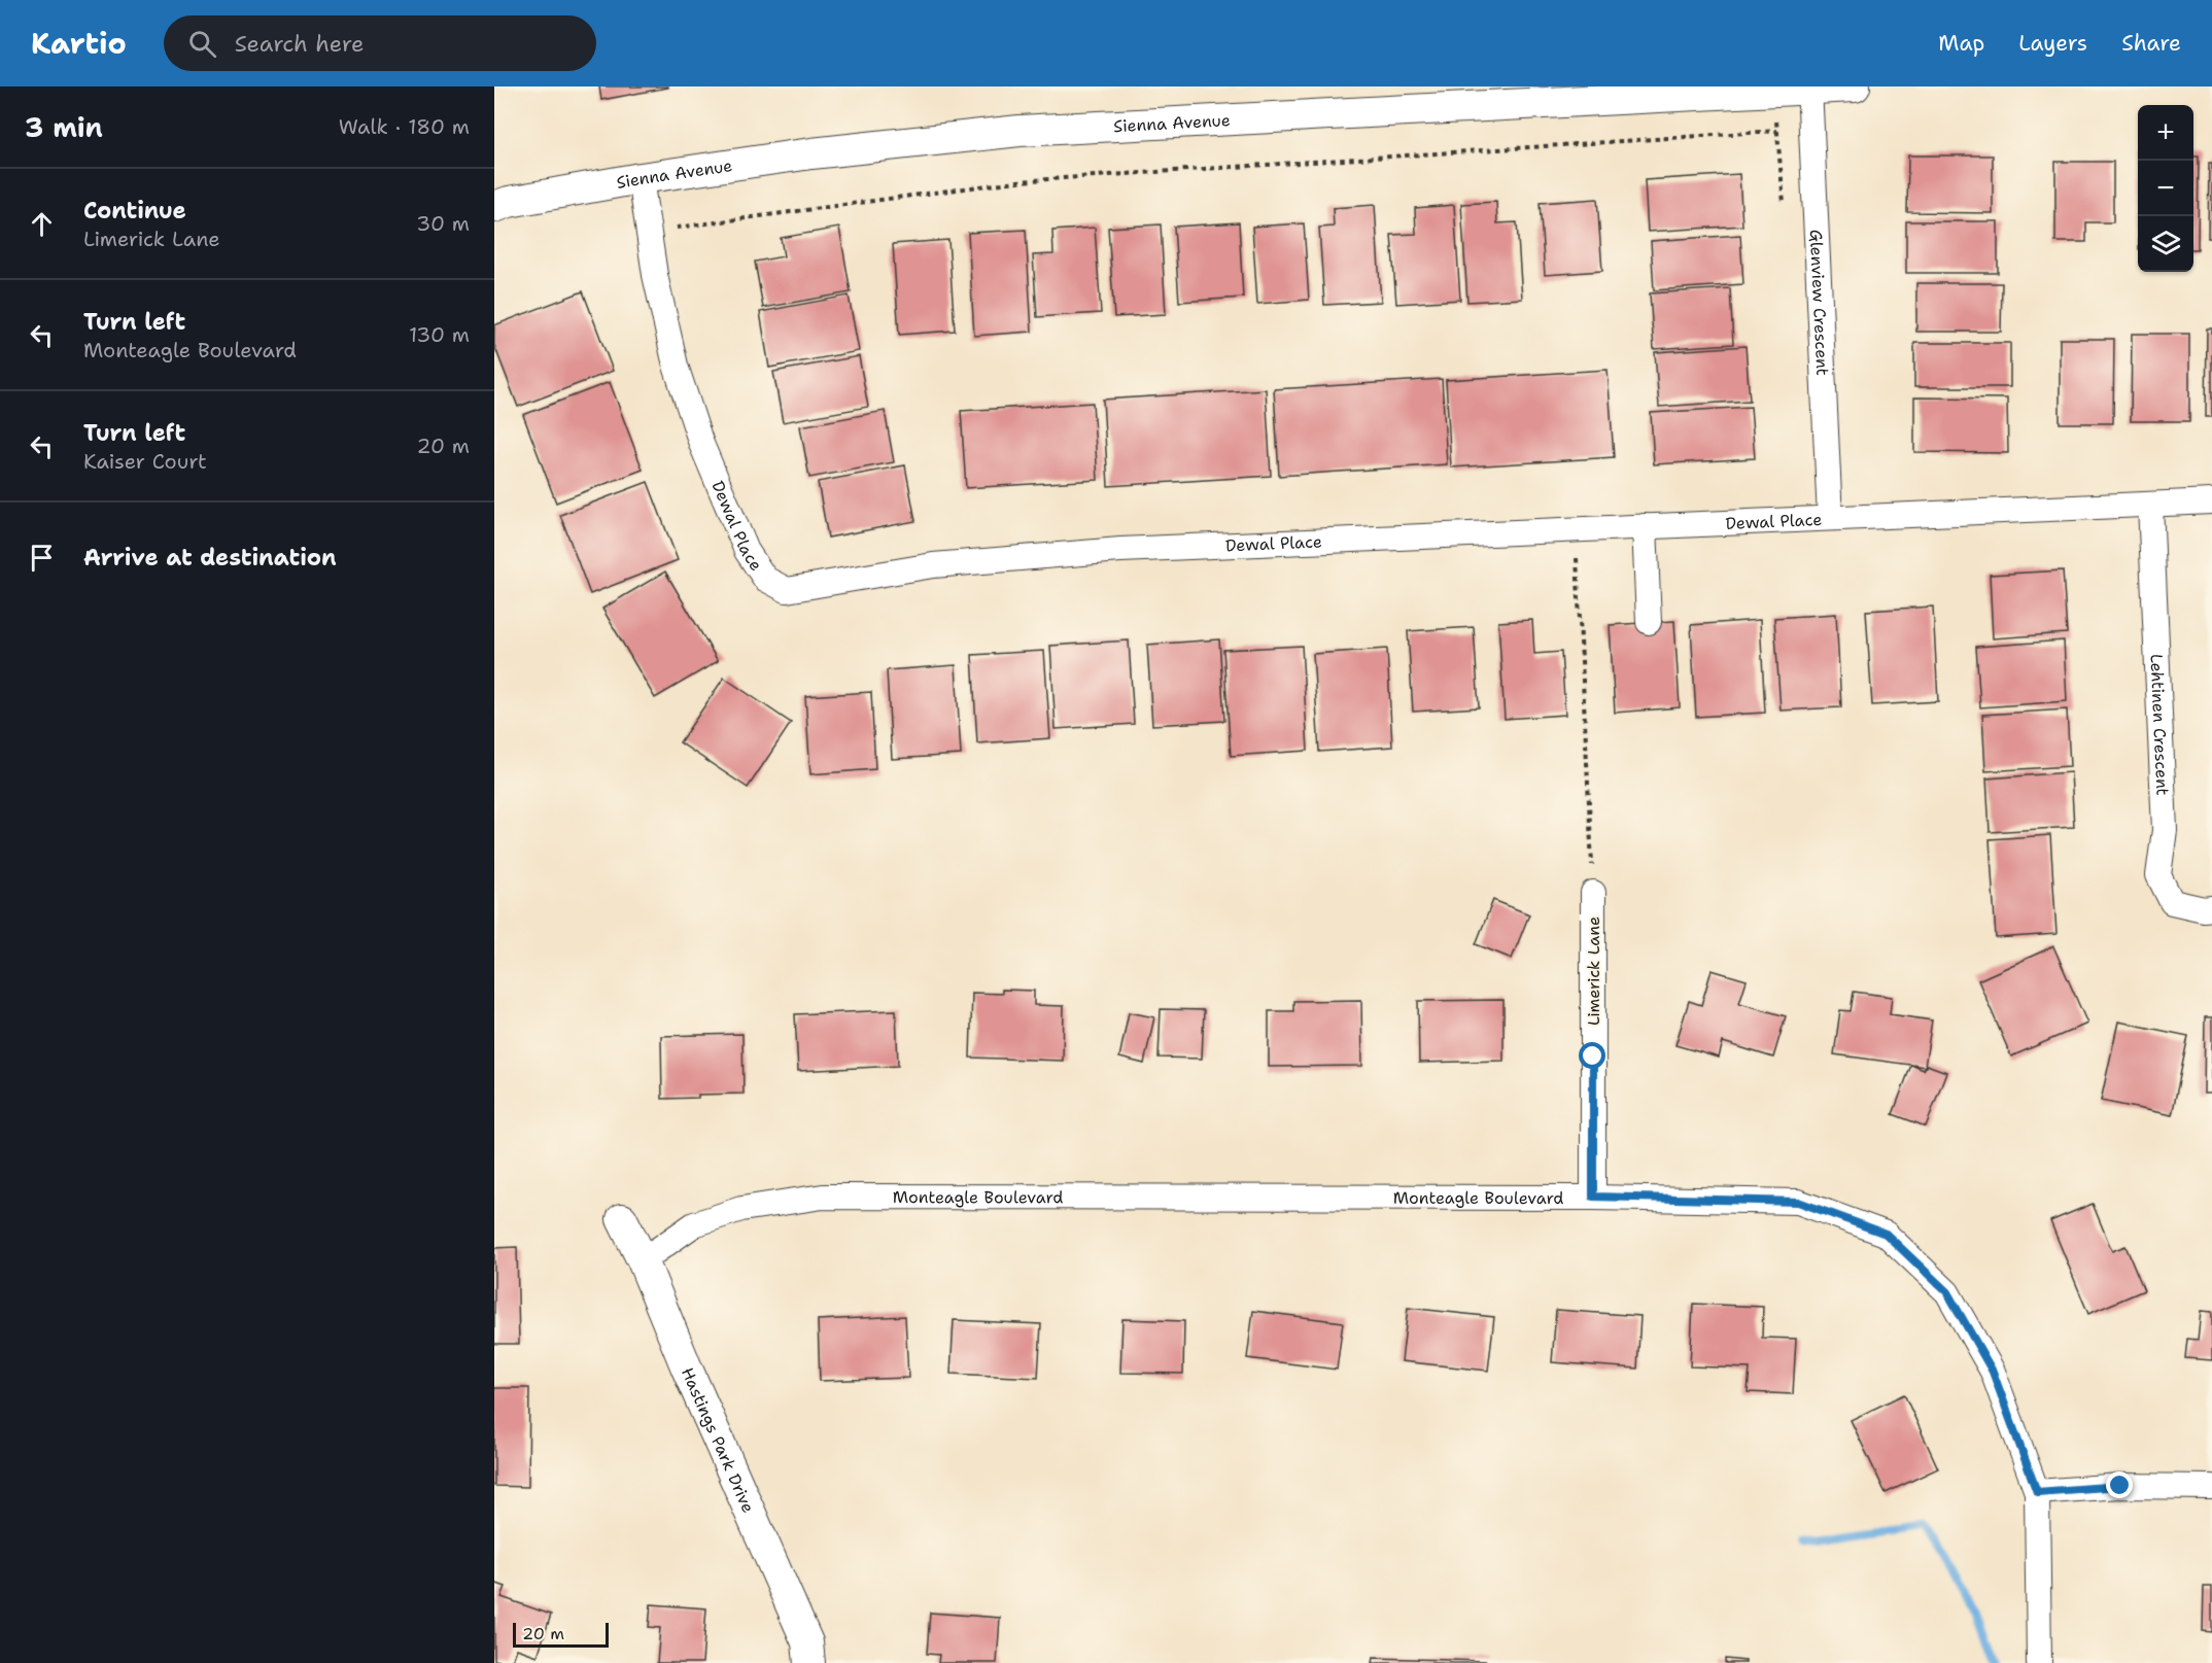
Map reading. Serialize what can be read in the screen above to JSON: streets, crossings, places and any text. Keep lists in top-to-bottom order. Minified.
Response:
{"streets":{"street":["Sienna Avenue","Glenview Crescent","Dewal Place","Lehtinen Crescent","Limerick Lane","Monteagle Boulevard","Hastings Park Drive"]},"crossings":[["Sienna Avenue","Glenview Crescent"],["Sienna Avenue","Dewal Place"],["Glenview Crescent","Dewal Place"],["Dewal Place","Lehtinen Crescent"],["Limerick Lane","Monteagle Boulevard"],["Monteagle Boulevard","Hastings Park Drive"]],"scale_bar":"20 m","page":{"header":"Kartio","search":"Search here","nav":["Map","Layers","Share"],"heading":["3 min","Walk · 180 m"],"map_buttons":["+","−"],"list":[["Continue","Limerick Lane","30 m"],["Turn left","Monteagle Boulevard","130 m"],["Turn left","Kaiser Court","20 m"],"Arrive at destination"],"scale":"20 m"}}
